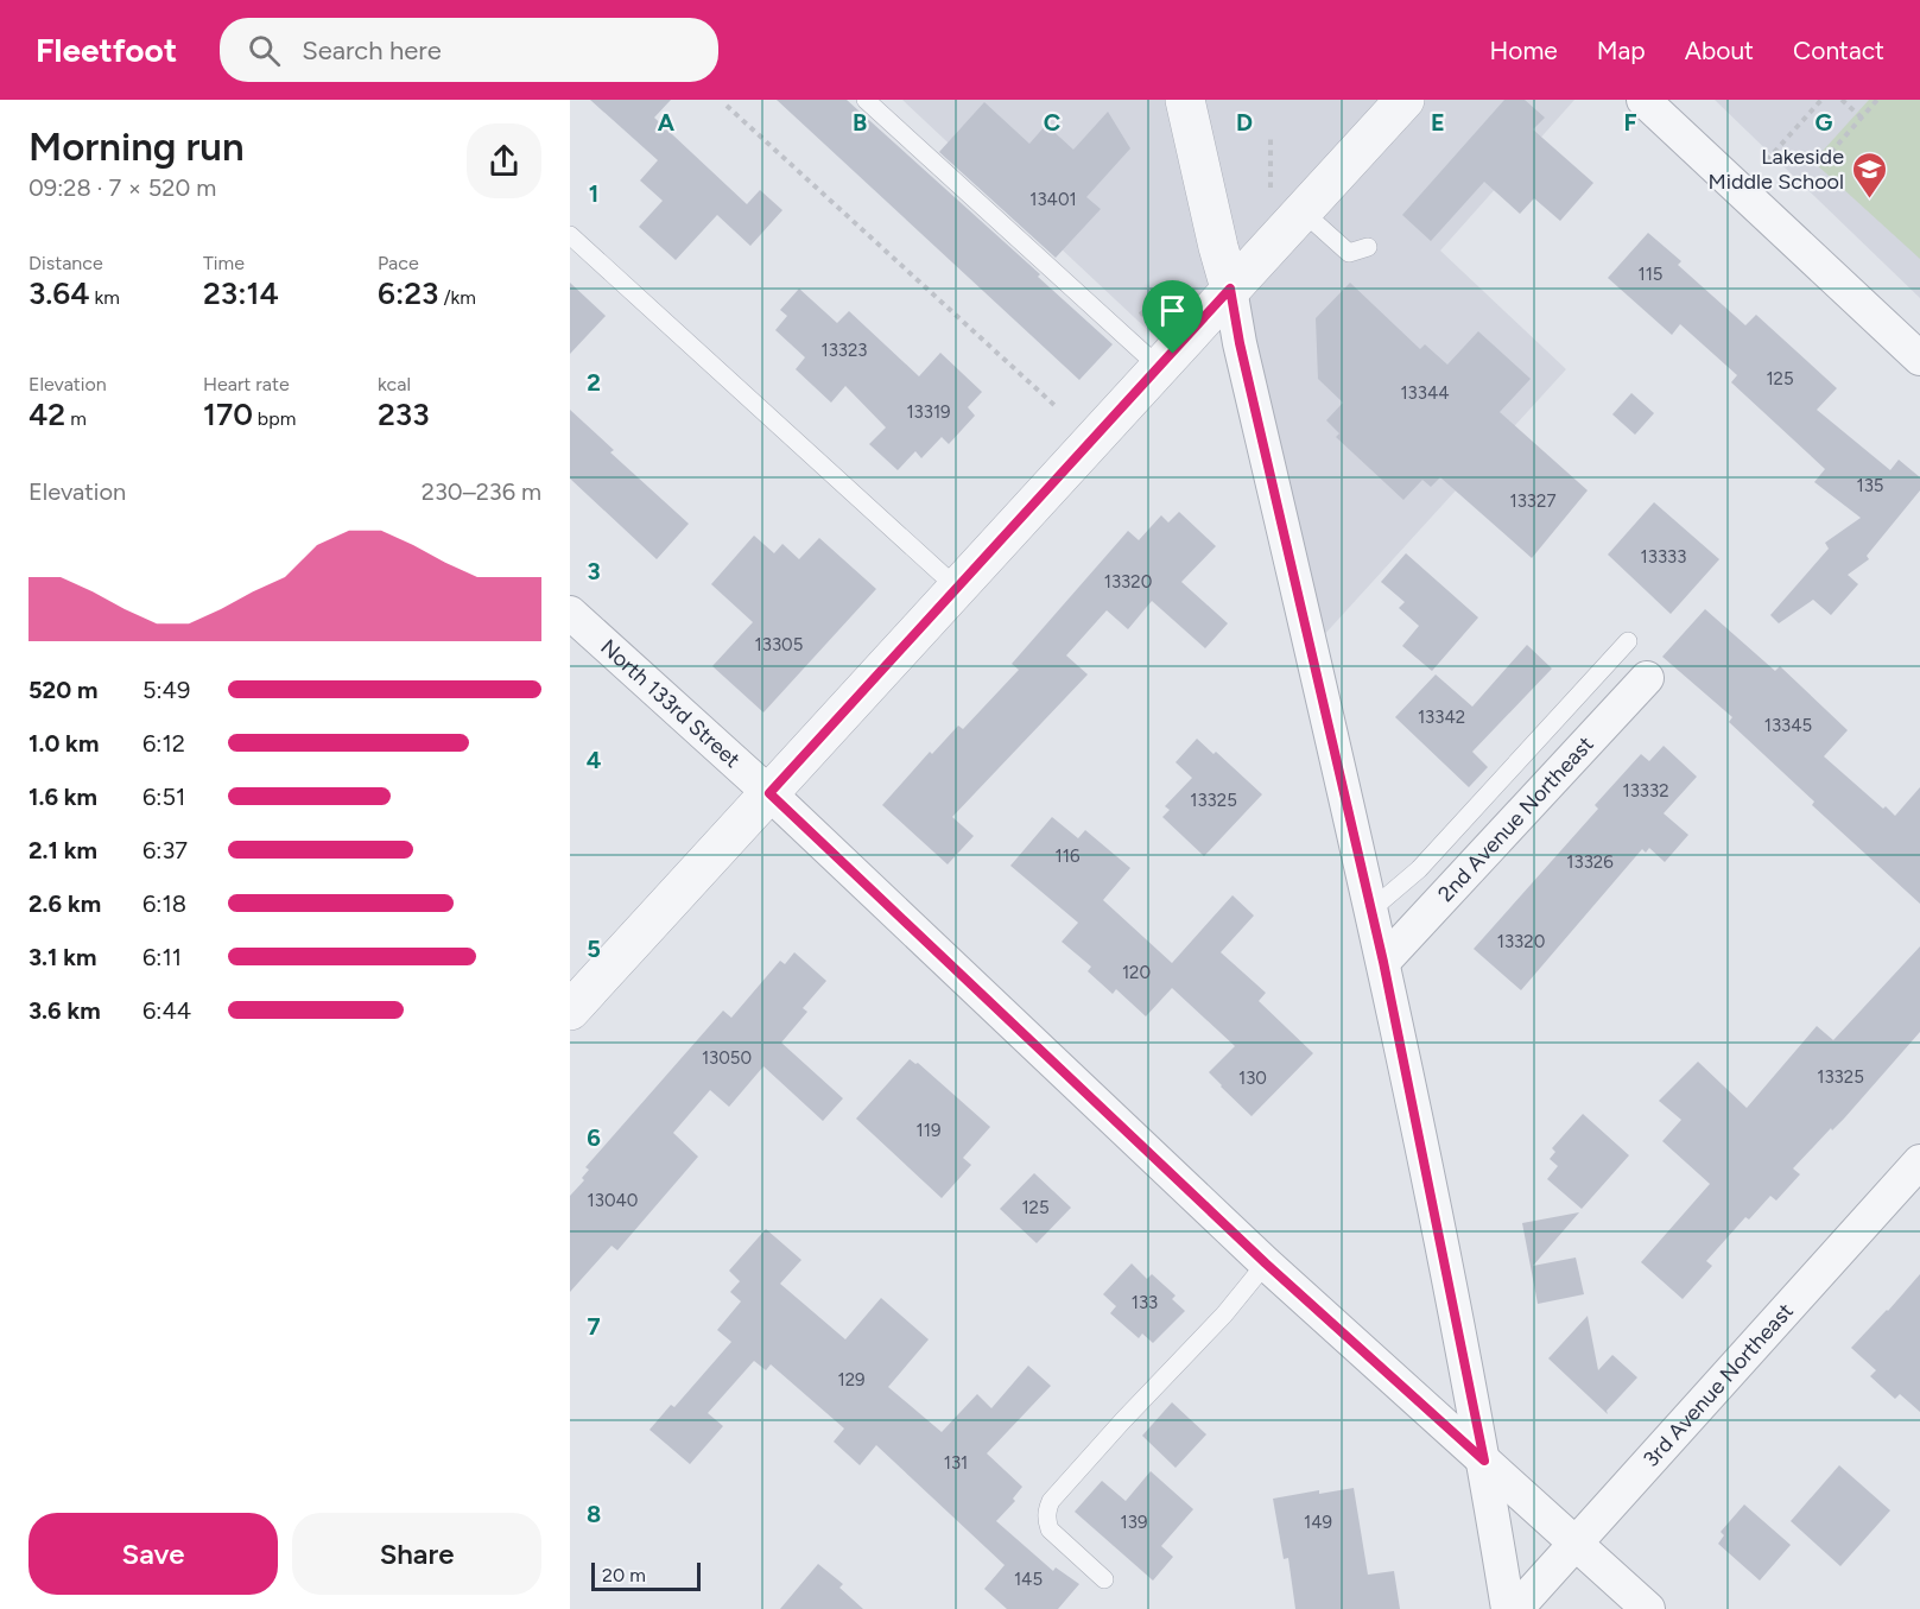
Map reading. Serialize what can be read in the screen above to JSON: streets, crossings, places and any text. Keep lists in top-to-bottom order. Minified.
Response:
{"streets":{"street":["North 133rd Street","2nd Avenue Northeast","3rd Avenue Northeast"]},"crossings":[["North 133rd Street","3rd Avenue Northeast"]],"places":{"school or university":["Lakeside Middle School"]},"house_numbers":["13401","115","13323","125","13344","13319","135","13327","13333","13320","13305","13342","13345","13332","13325","116","13326","13320","120","13050","13325","130","119","13040","125","133","129","131","139","149","145"],"scale_bar":"20 m","page":{"header":"Fleetfoot","search":"Search here","nav":["Home","Map","About","Contact"],"heading":["Morning run","09:28 · 7 × 520 m"],"stats":[["Distance","3.64 km"],["Time","23:14"],["Pace","6:23 /km"],["Elevation","42 m"],["Heart rate","170 bpm"],["kcal","233"]],"chart":["Elevation","230–236 m"],"list":[{"name":"520 m","note":"5:49"},{"name":"1.0 km","note":"6:12"},{"name":"1.6 km","note":"6:51"},{"name":"2.1 km","note":"6:37"},{"name":"2.6 km","note":"6:18"},{"name":"3.1 km","note":"6:11"},{"name":"3.6 km","note":"6:44"}],"buttons":["Save","Share"],"scale":"20 m"},"grid":{"columns":["A","B","C","D","E","F","G"],"rows":["1","2","3","4","5","6","7","8"]}}
